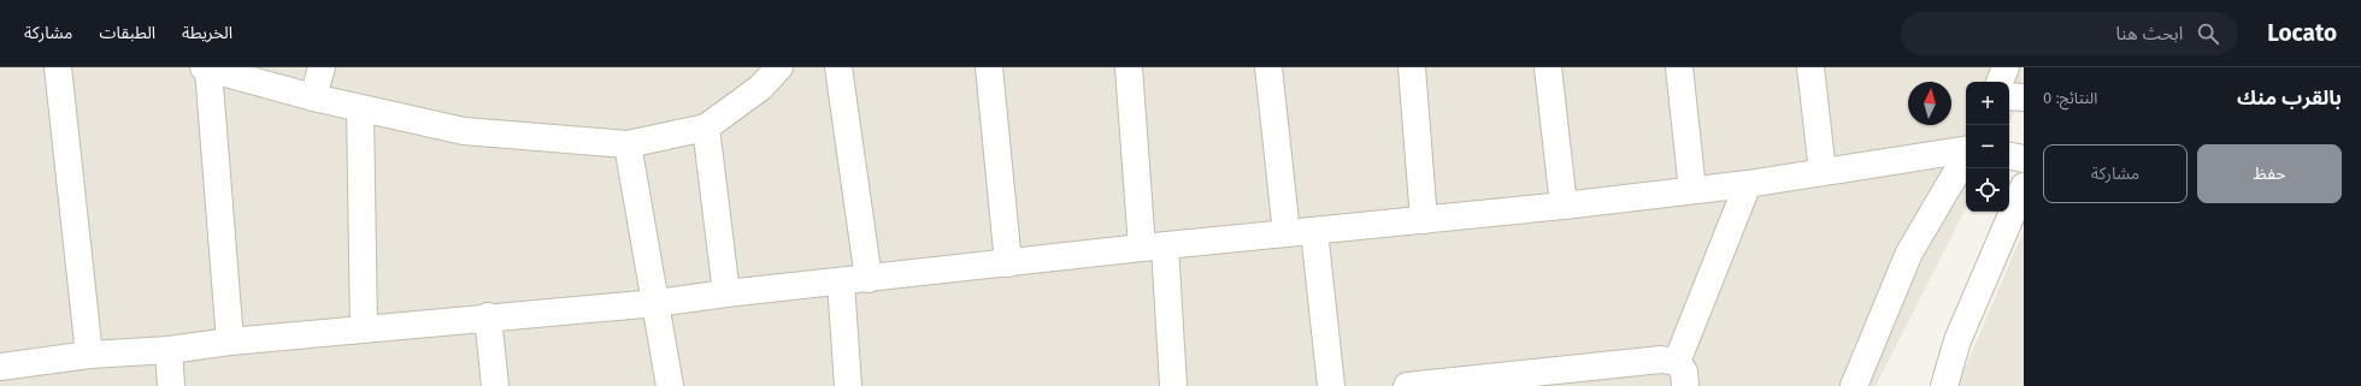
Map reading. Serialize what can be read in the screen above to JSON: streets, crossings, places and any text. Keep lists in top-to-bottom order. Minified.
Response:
{"north":"top","page":{"header":"Locato","search":"ابحث هنا","nav":["الخريطة","الطبقات","مشاركة"],"heading":["بالقرب منك","النتائج: 0"],"map_buttons":["+","−"],"buttons":["حفظ","مشاركة"]}}
